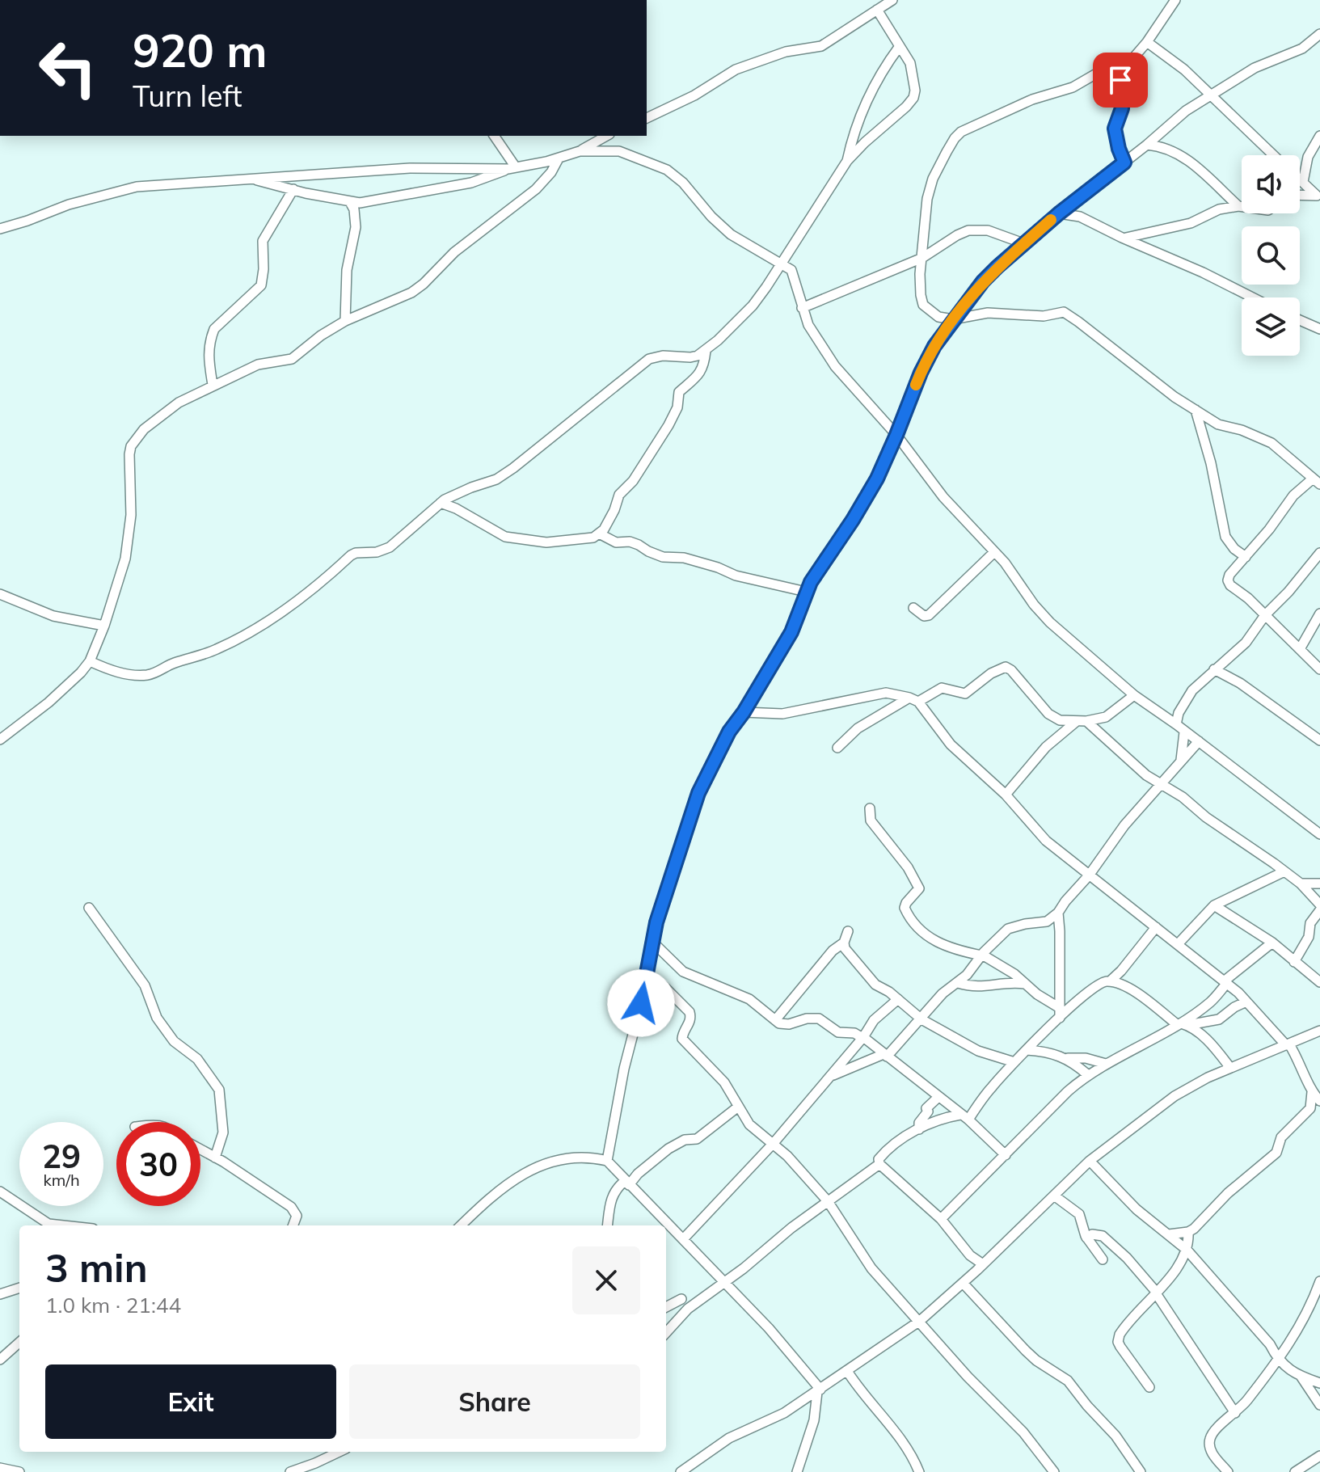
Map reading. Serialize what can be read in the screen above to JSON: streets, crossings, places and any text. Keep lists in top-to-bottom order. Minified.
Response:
{"page":{"turn":["920 m","Turn left"],"speed":"29 km/h","limit":"30","heading":["3 min","1.0 km · 21:44"],"buttons":["Exit","Share"]}}
